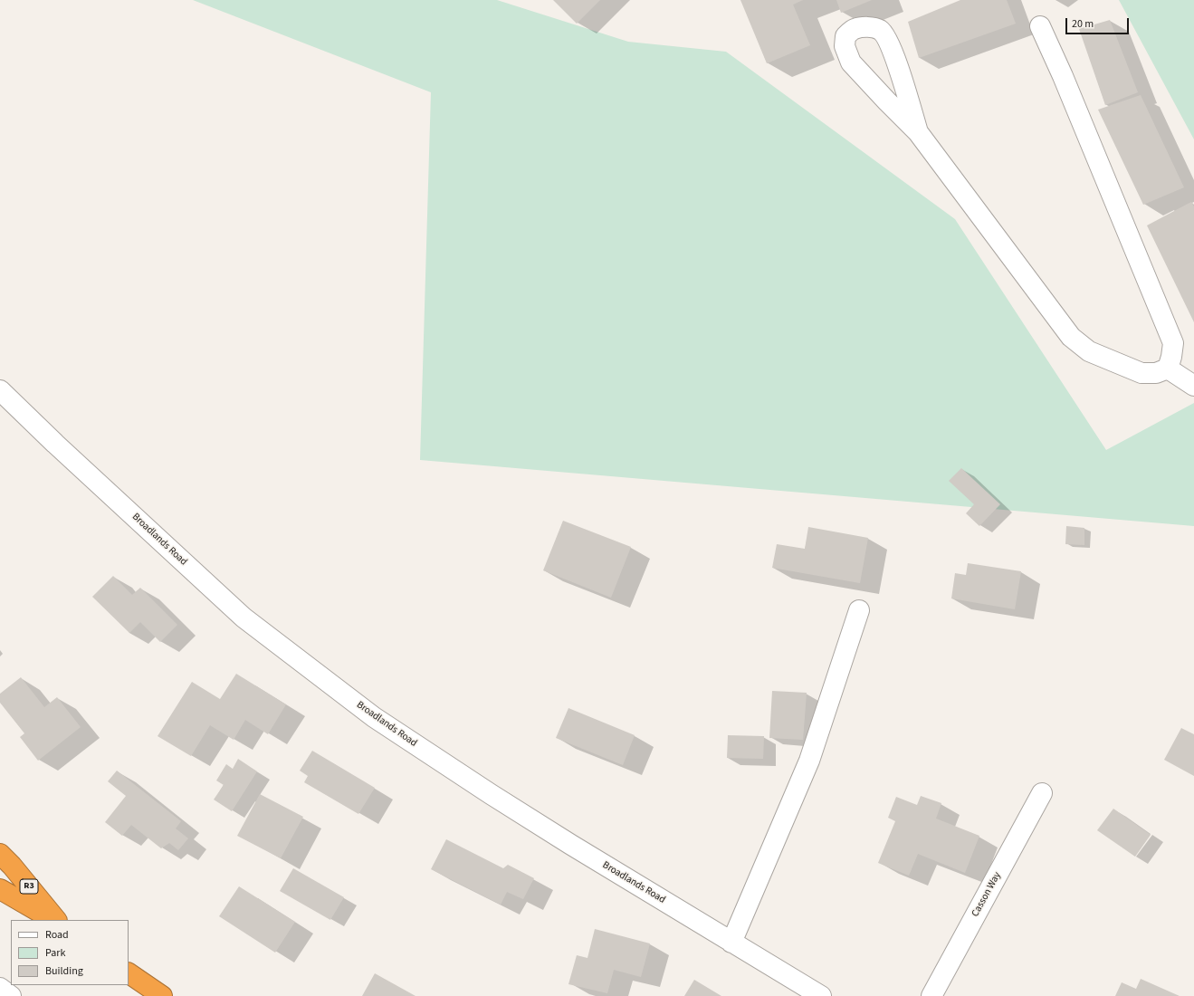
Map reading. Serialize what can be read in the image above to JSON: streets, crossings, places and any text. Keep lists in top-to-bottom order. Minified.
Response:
{"streets":{"highway":["R3"],"street":["Broadlands Road","Casson Way"]},"legend":["Road","Park","Building"],"scale_bar":"20 m"}
